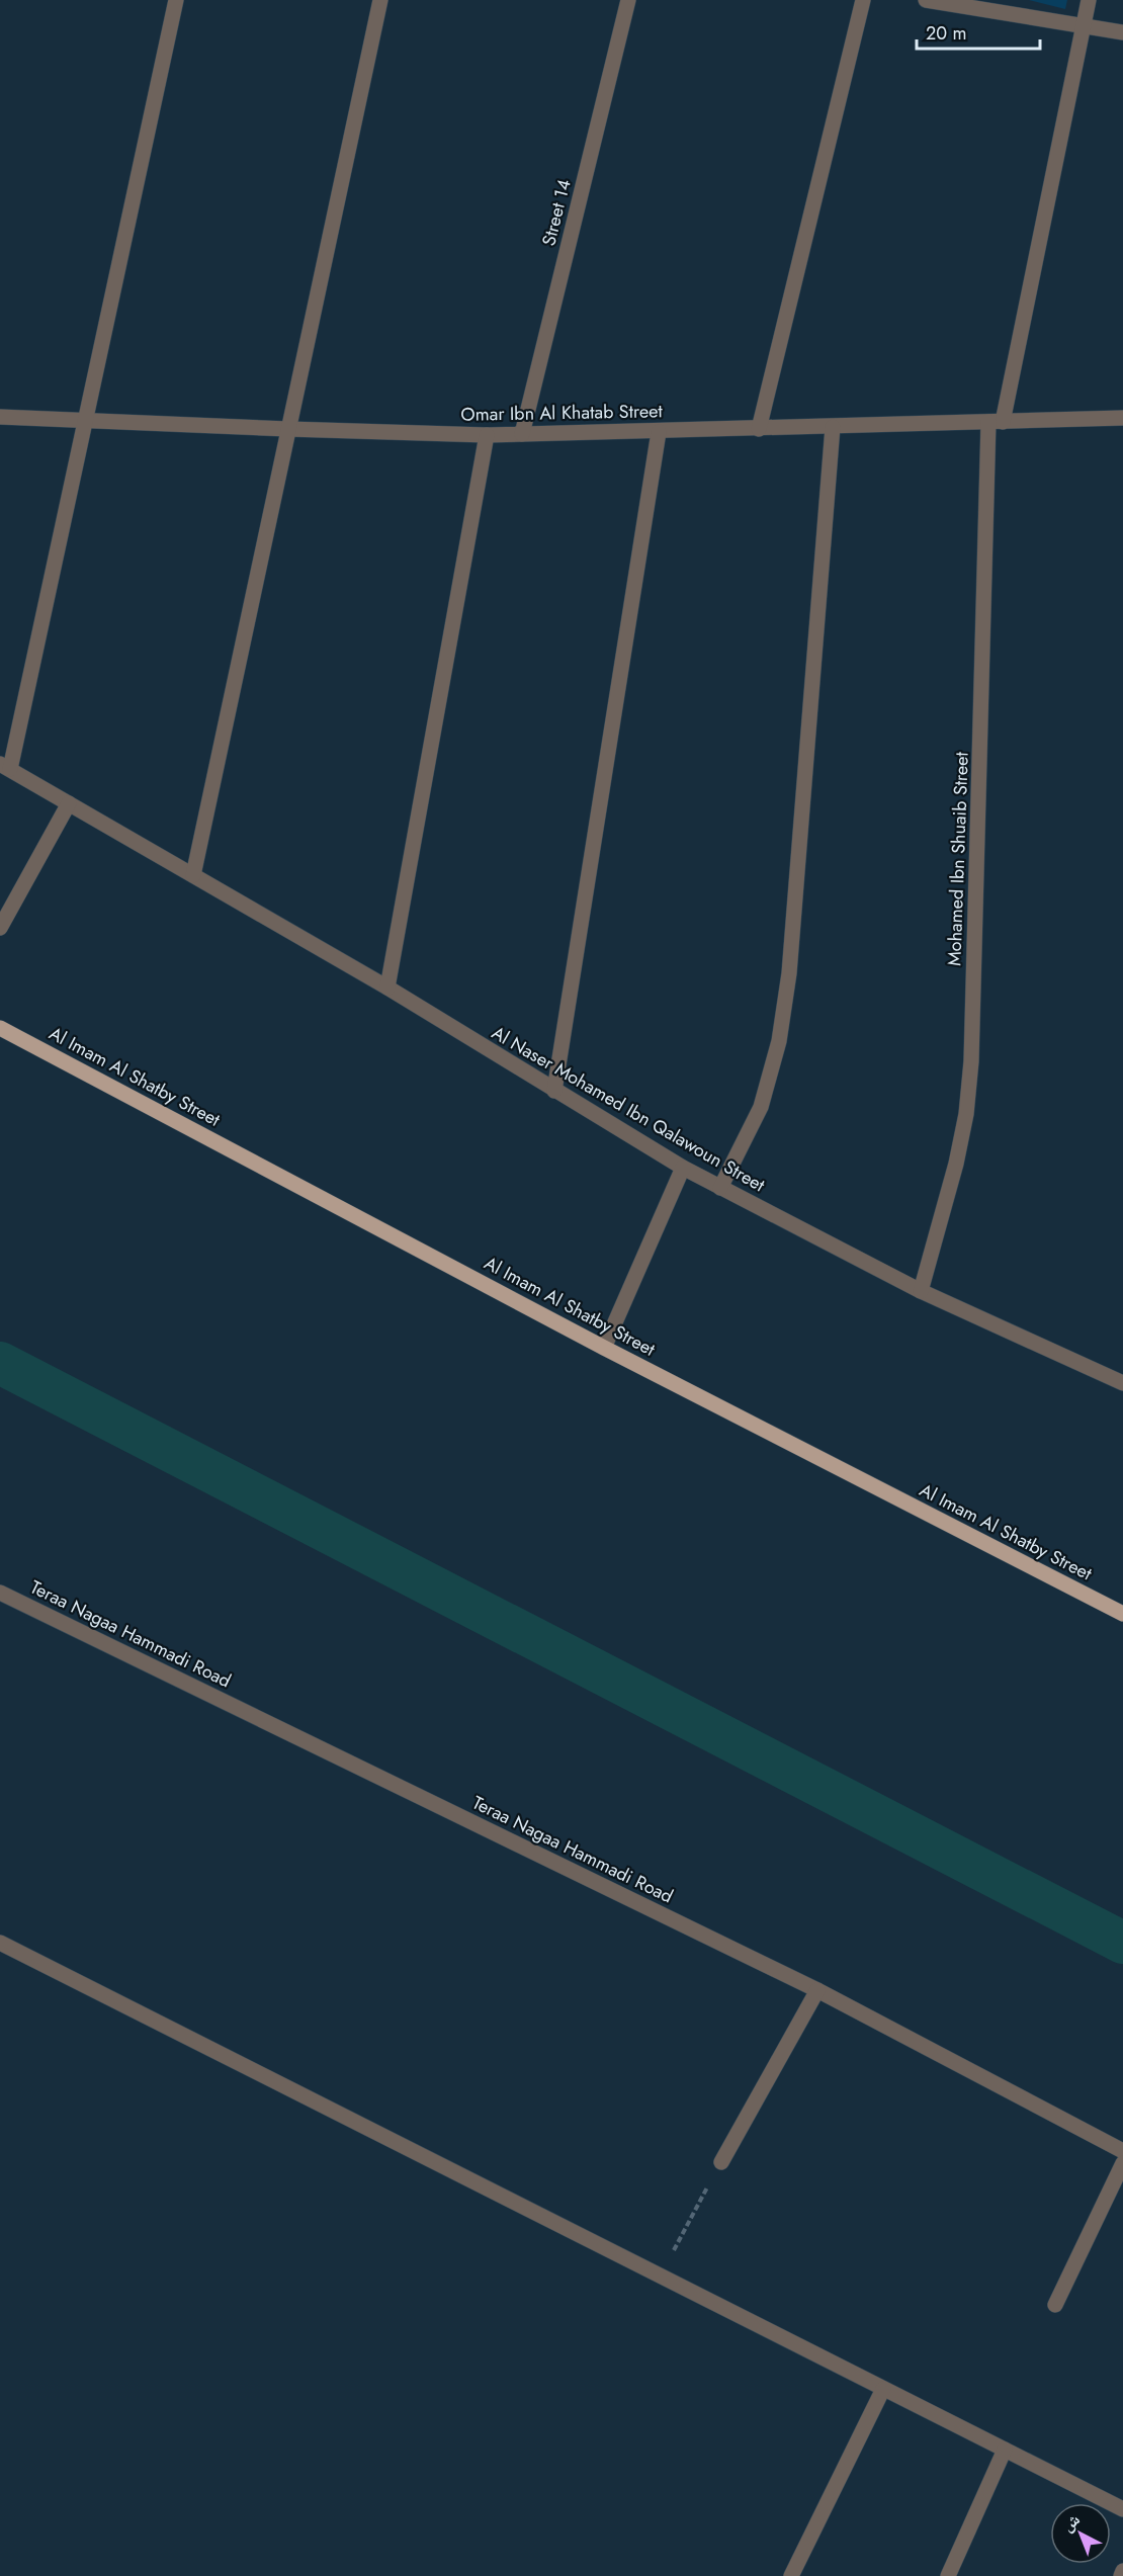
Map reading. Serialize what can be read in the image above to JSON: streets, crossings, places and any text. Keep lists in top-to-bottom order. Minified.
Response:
{"streets":{"main road":["Al Imam Al Shatby Street"],"street":["Street 14","Omar Ibn Al Khatab Street","Mohamed Ibn Shuaib Street","Al Naser Mohamed Ibn Qalawoun Street","Teraa Nagaa Hammadi Road"]},"crossings":[["Street 14","Omar Ibn Al Khatab Street"],["Omar Ibn Al Khatab Street","Mohamed Ibn Shuaib Street"],["Mohamed Ibn Shuaib Street","Al Naser Mohamed Ibn Qalawoun Street"]],"scale_bar":"20 m","north":"top left"}
